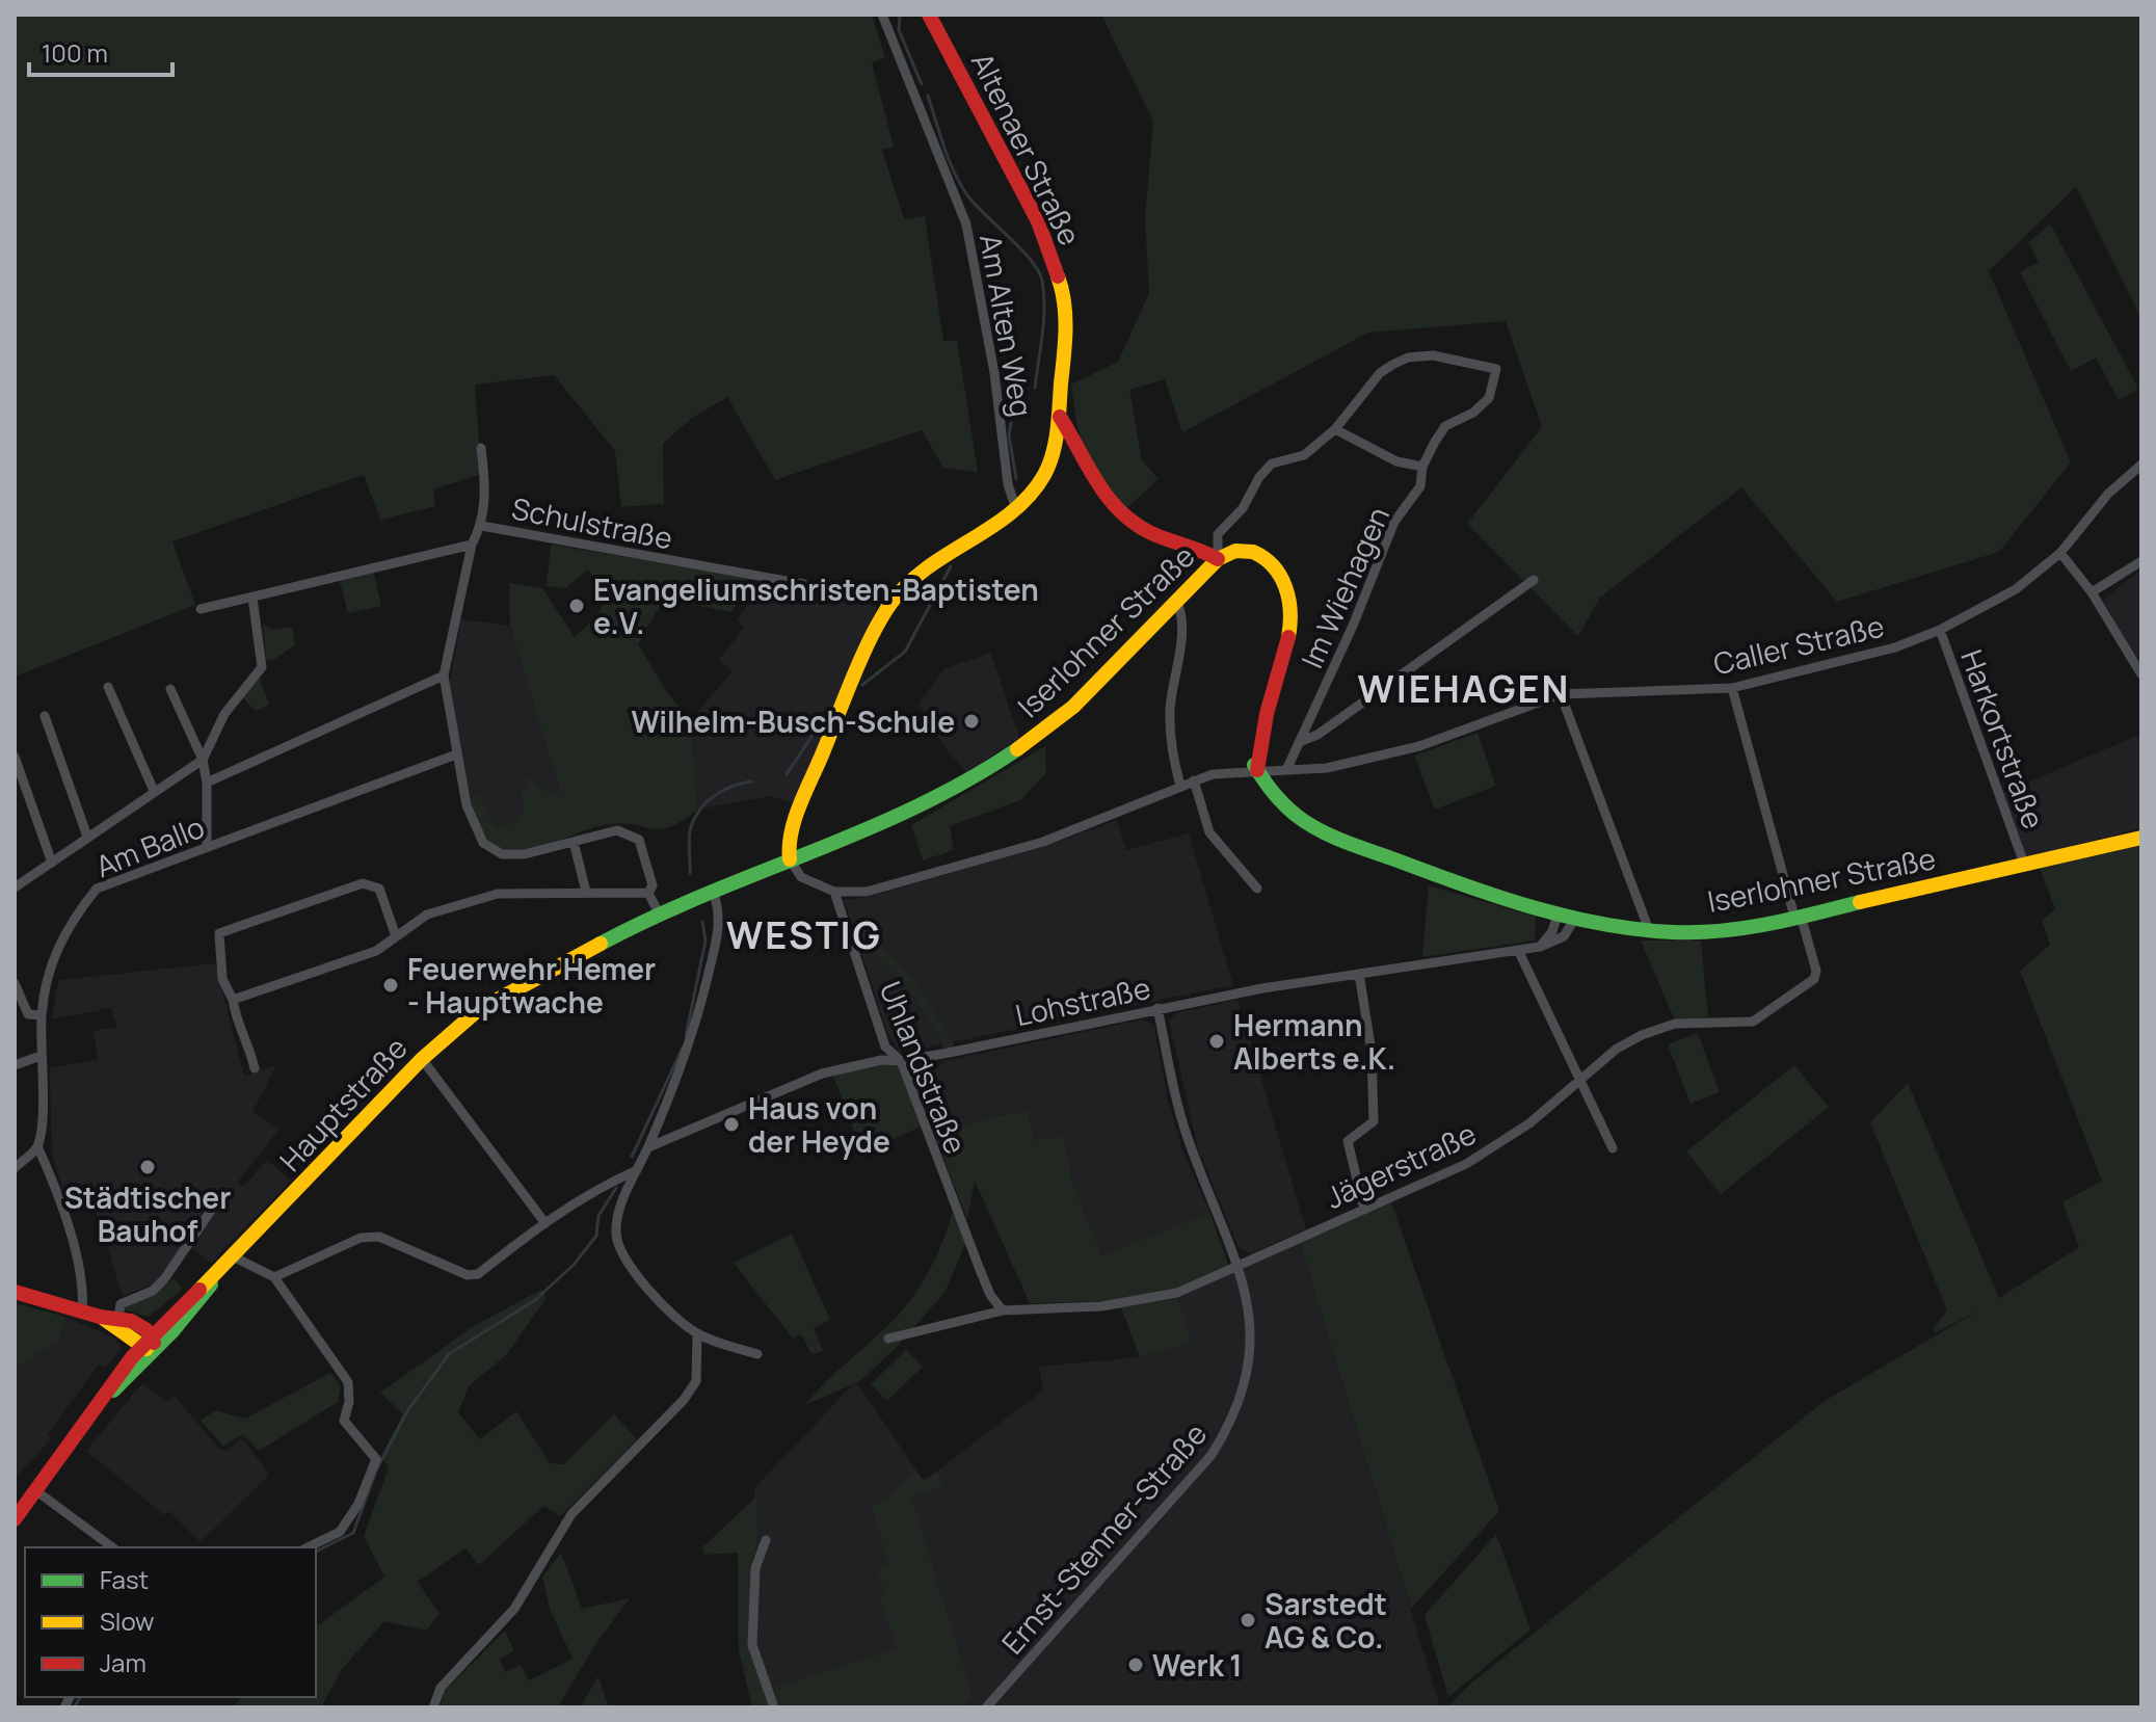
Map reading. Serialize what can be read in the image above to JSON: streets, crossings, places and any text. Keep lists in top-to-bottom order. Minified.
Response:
{"streets":{"main road":["Altenaer Straße","Iserlohner Straße","Hauptstraße"],"street":["Am Alten Weg","Schulstraße","Im Wiehagen","Caller Straße","Harkortstraße","Am Ballo","Lohstraße","Uhlandstraße","Jägerstraße","Ernst-Stenner-Straße"]},"crossings":[["Altenaer Straße","Am Alten Weg"],["Altenaer Straße","Schulstraße"],["Altenaer Straße","Iserlohner Straße"],["Altenaer Straße","Hauptstraße"],["Im Wiehagen","Caller Straße"],["Iserlohner Straße","Caller Straße"],["Iserlohner Straße","Harkortstraße"],["Iserlohner Straße","Lohstraße"],["Iserlohner Straße","Hauptstraße"],["Iserlohner Straße","Jägerstraße"],["Caller Straße","Harkortstraße"],["Caller Straße","Uhlandstraße"],["Lohstraße","Uhlandstraße"],["Lohstraße","Ernst-Stenner-Straße"],["Uhlandstraße","Jägerstraße"],["Jägerstraße","Ernst-Stenner-Straße"]],"districts":["WIEHAGEN","WESTIG"],"places":["Evangeliumschristen-Baptisten e.V.","Wilhelm-Busch-Schule","Feuerwehr Hemer - Hauptwache","Hermann Alberts e.K.","Haus von der Heyde","Städtischer Bauhof","Sarstedt AG & Co.","Werk 1"],"legend":["Fast","Slow","Jam"],"scale_bar":"100 m"}
